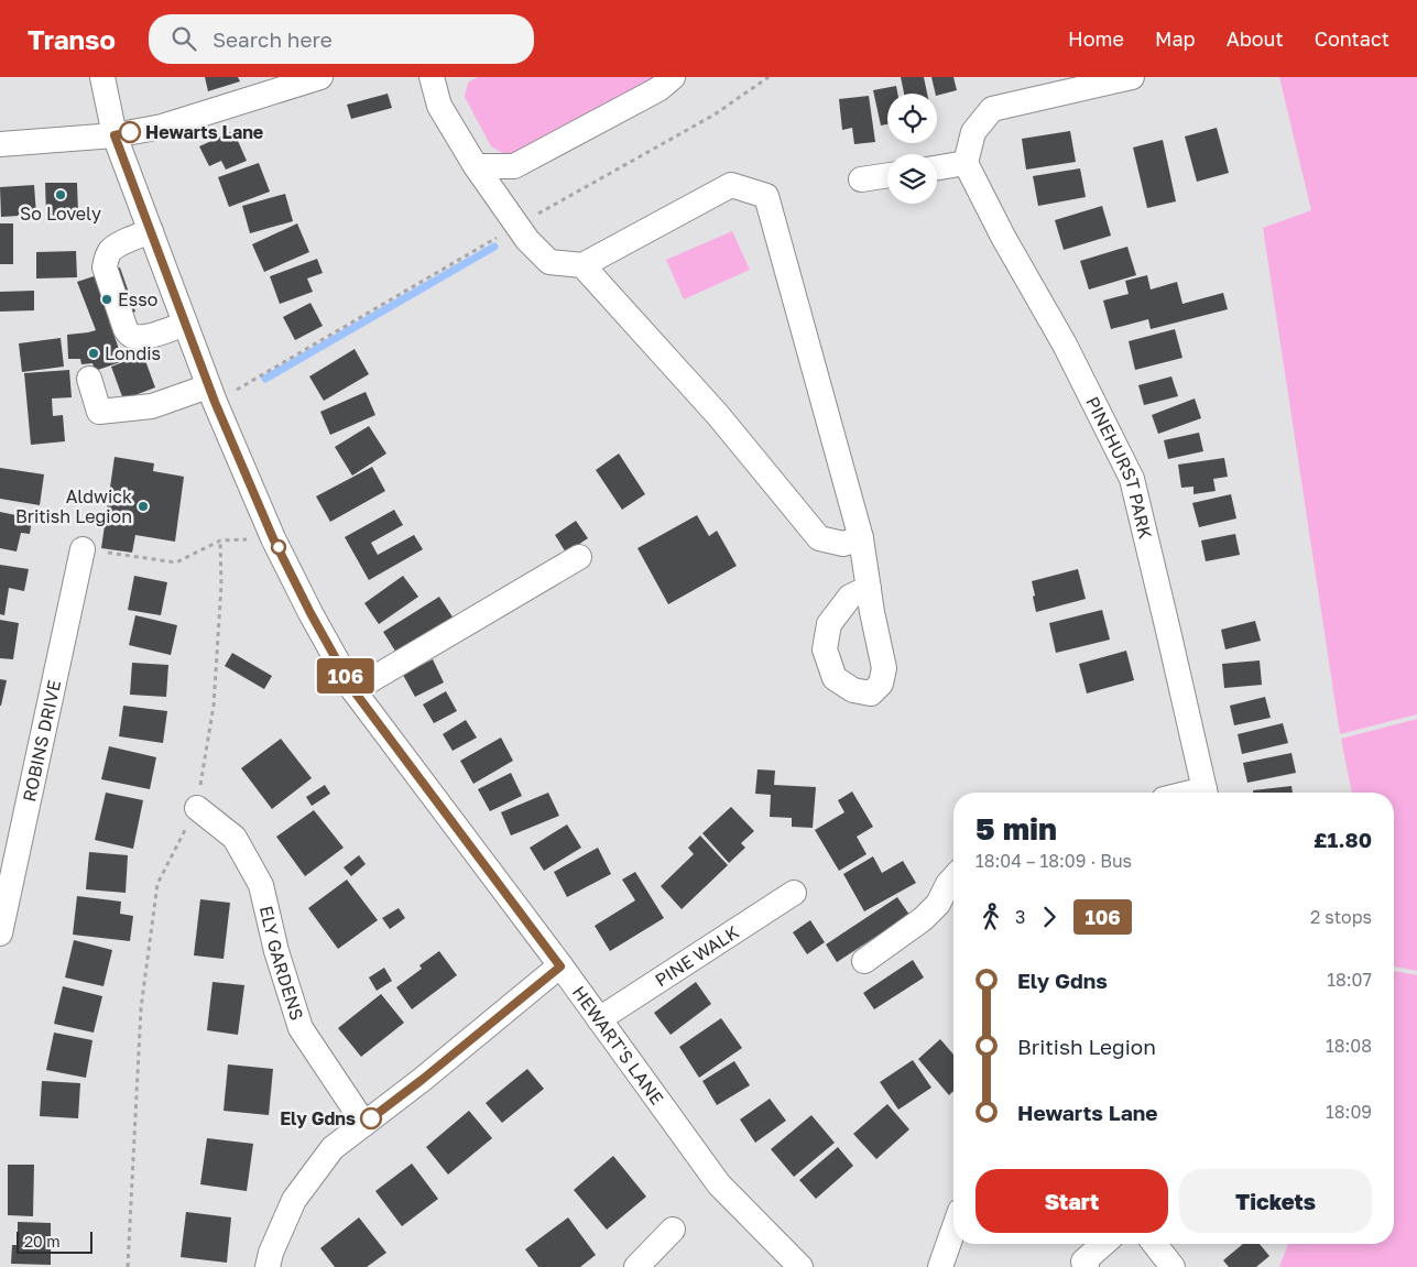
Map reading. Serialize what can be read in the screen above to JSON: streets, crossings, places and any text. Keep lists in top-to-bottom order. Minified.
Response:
{"streets":{"street":["PINEHURST PARK","ROBINS DRIVE","PINE WALK","ELY GARDENS","HEWART'S LANE"]},"crossings":[["PINE WALK","HEWART'S LANE"]],"places":["Hewarts Lane","So Lovely","Esso","Londis","Aldwick British Legion","Ely Gdns"],"lines":["bus line 106"],"scale_bar":"20 m","page":{"header":"Transo","search":"Search here","nav":["Home","Map","About","Contact"],"on_map":"106","heading":["5 min","18:04 – 18:09 · Bus","£1.80"],"legs":["3","106","2 stops"],"list":[{"name":"Ely Gdns","value":"18:07"},{"name":"British Legion","value":"18:08"},{"name":"Hewarts Lane","value":"18:09"}],"buttons":["Start","Tickets"],"scale":"20 m"}}
